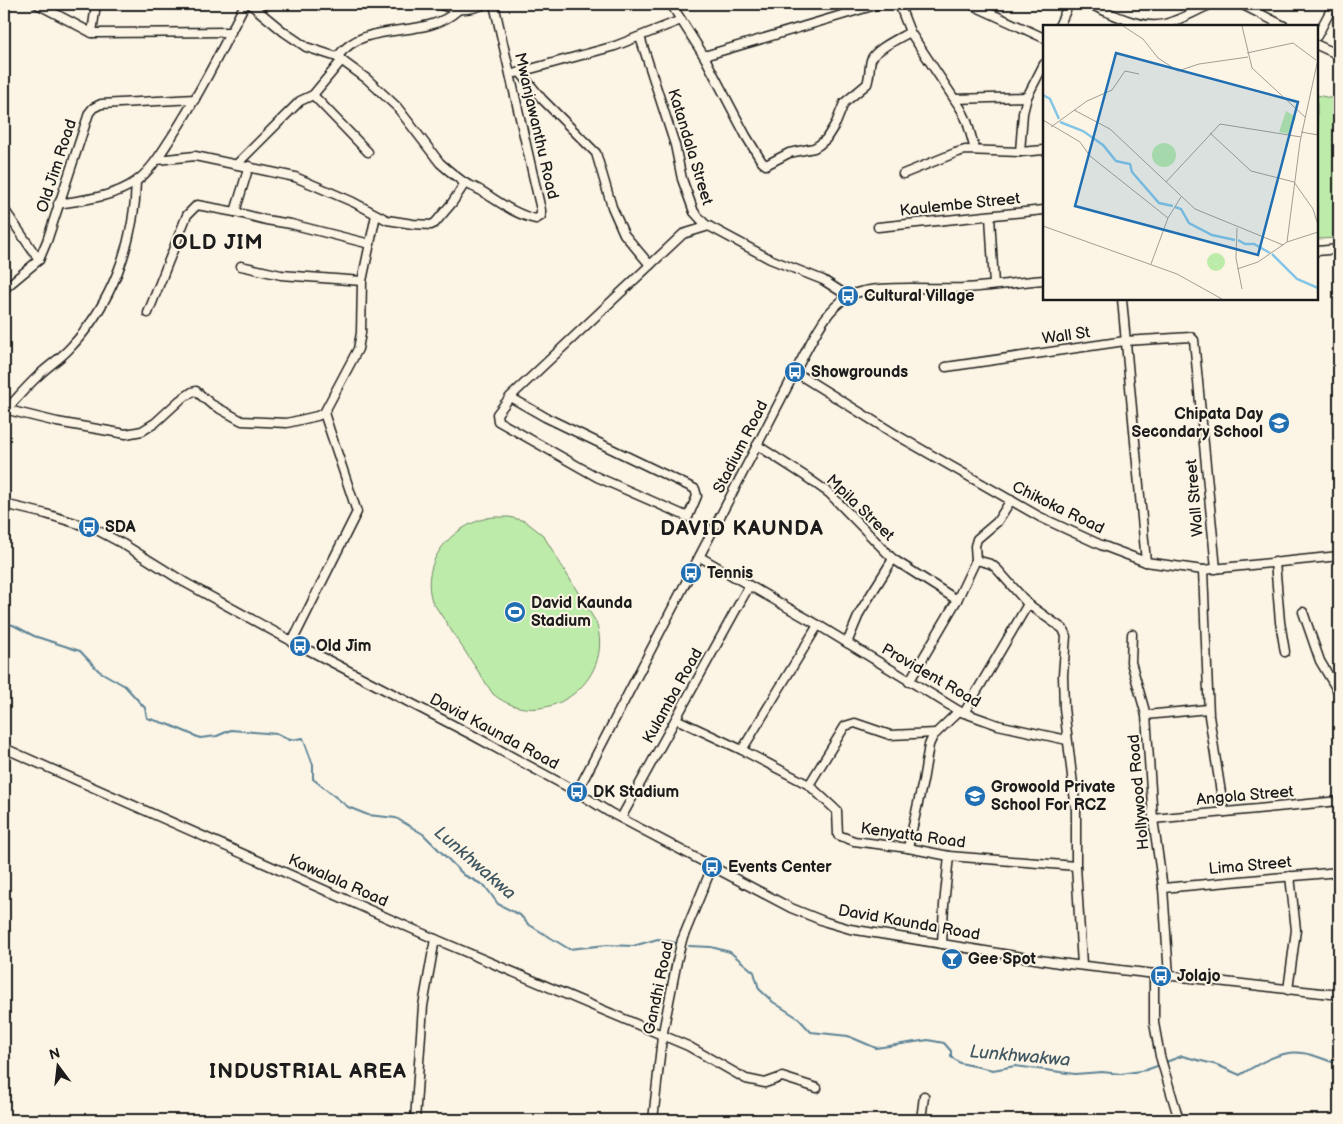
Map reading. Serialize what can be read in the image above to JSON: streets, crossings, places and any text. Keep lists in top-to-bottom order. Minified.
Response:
{"streets":{"street":["Mwanjawanthu Road","Katandala Street","Old Jim Road","Kaulembe Street","Wall St","Stadium Road","Wall Street","Mpila Street","Chikoka Road","Provident Road","Kulamba Road","David Kaunda Road","Hollywood Road","Angola Street","Kenyatta Road","Lima Street","Kawalala Road","Gandhi Road"]},"crossings":[["Katandala Street","Stadium Road"],["Wall St","Wall Street"],["Stadium Road","Mpila Street"],["Stadium Road","Chikoka Road"],["Stadium Road","Provident Road"],["Stadium Road","David Kaunda Road"],["Wall Street","Chikoka Road"],["Provident Road","Kulamba Road"],["Kulamba Road","David Kaunda Road"],["Kulamba Road","Kenyatta Road"],["David Kaunda Road","Hollywood Road"],["David Kaunda Road","Gandhi Road"],["Hollywood Road","Angola Street"],["Hollywood Road","Lima Street"],["Kawalala Road","Gandhi Road"]],"districts":["OLD JIM","DAVID KAUNDA","INDUSTRIAL AREA"],"water":["Lunkhwakwa"],"places":{"bus stop":["Cultural Village","Showgrounds","SDA","Tennis","Old Jim","DK Stadium","Events Center","Jolajo"],"school or university":["Chipata Day Secondary School","Growoold Private School For RCZ"],"sports":["David Kaunda Stadium"],"bar":["Gee Spot"]},"north":"top"}
